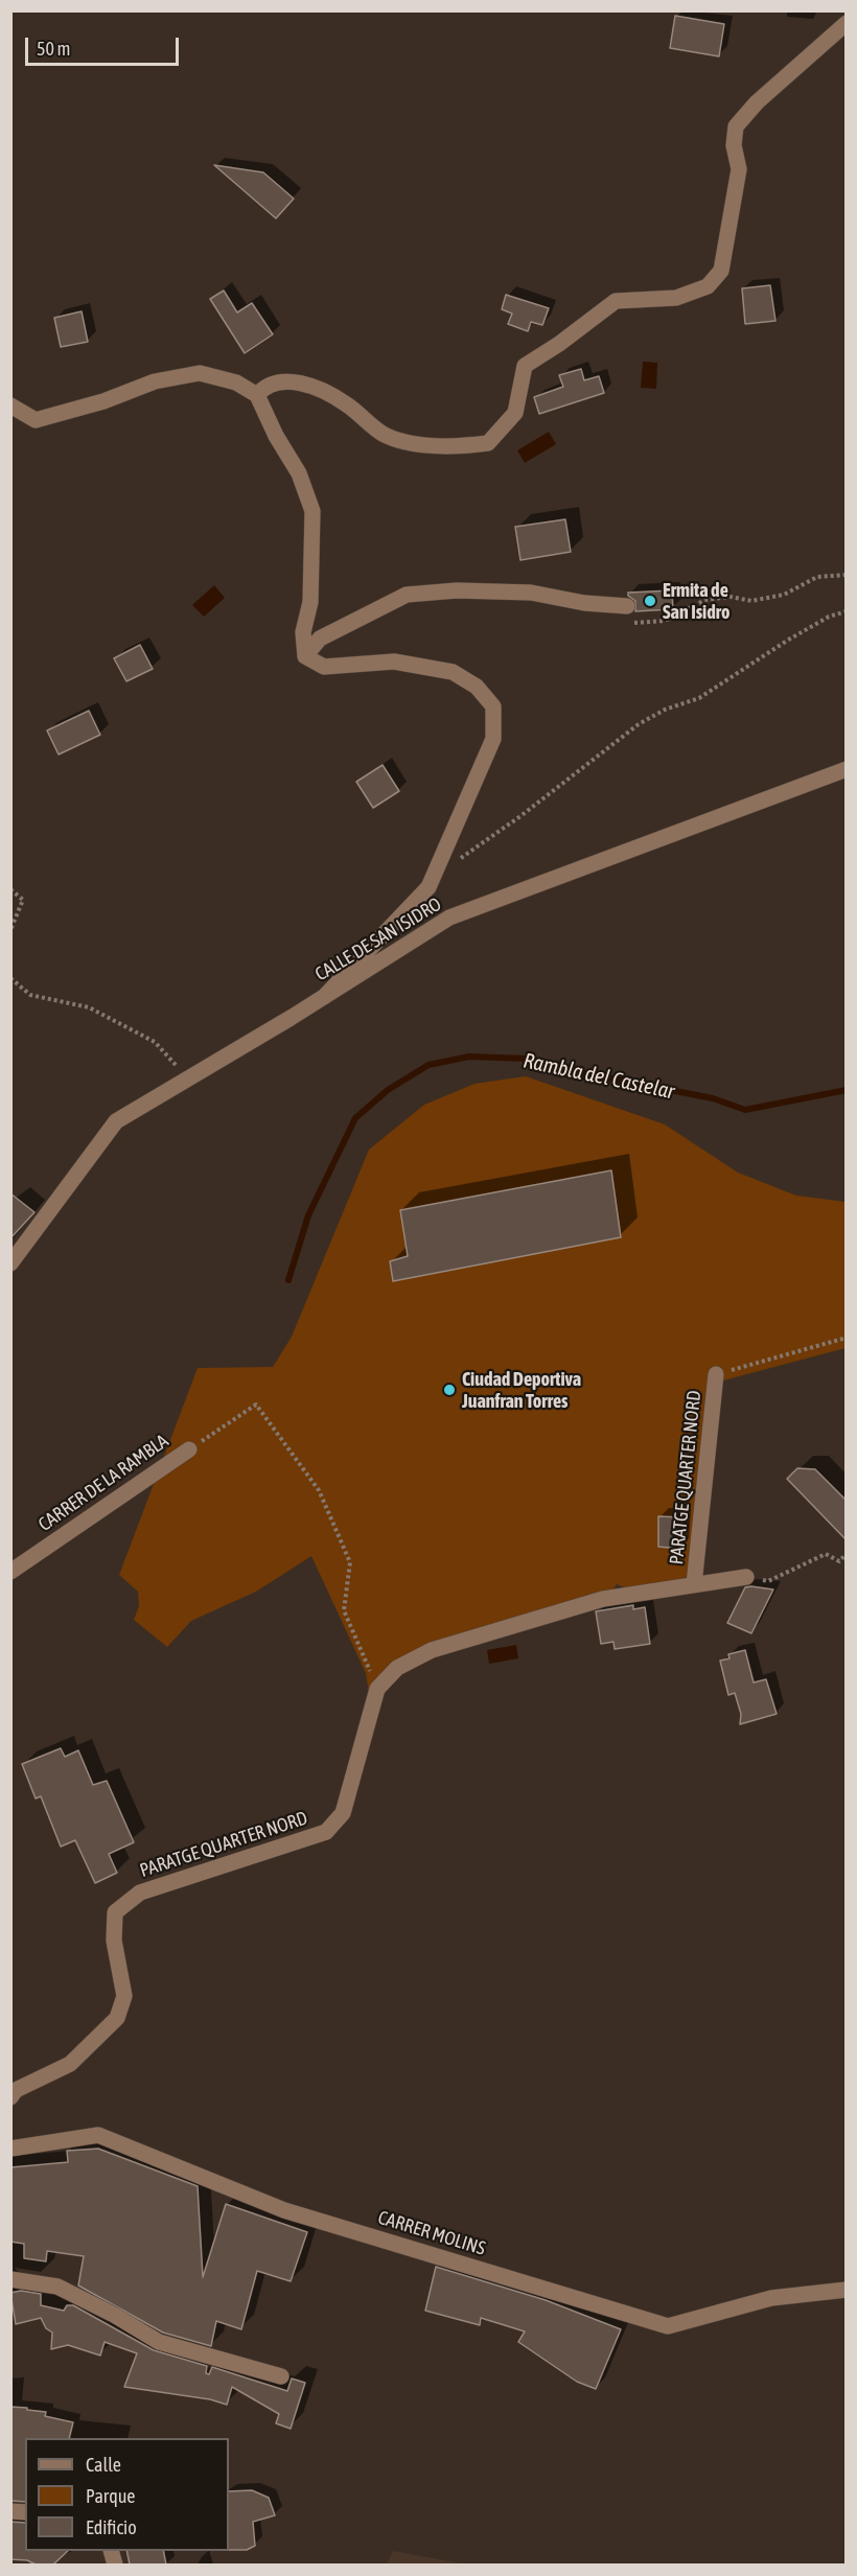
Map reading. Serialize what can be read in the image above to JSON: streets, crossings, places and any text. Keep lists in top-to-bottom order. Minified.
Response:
{"streets":{"street":["CALLE DE SAN ISIDRO","PARATGE QUARTER NORD","CARRER DE LA RAMBLA","CARRER MOLINS"]},"water":["Rambla del Castelar"],"places":["Ermita de San Isidro","Ciudad Deportiva Juanfran Torres"],"legend":["Calle","Parque","Edificio"],"scale_bar":"50 m"}
